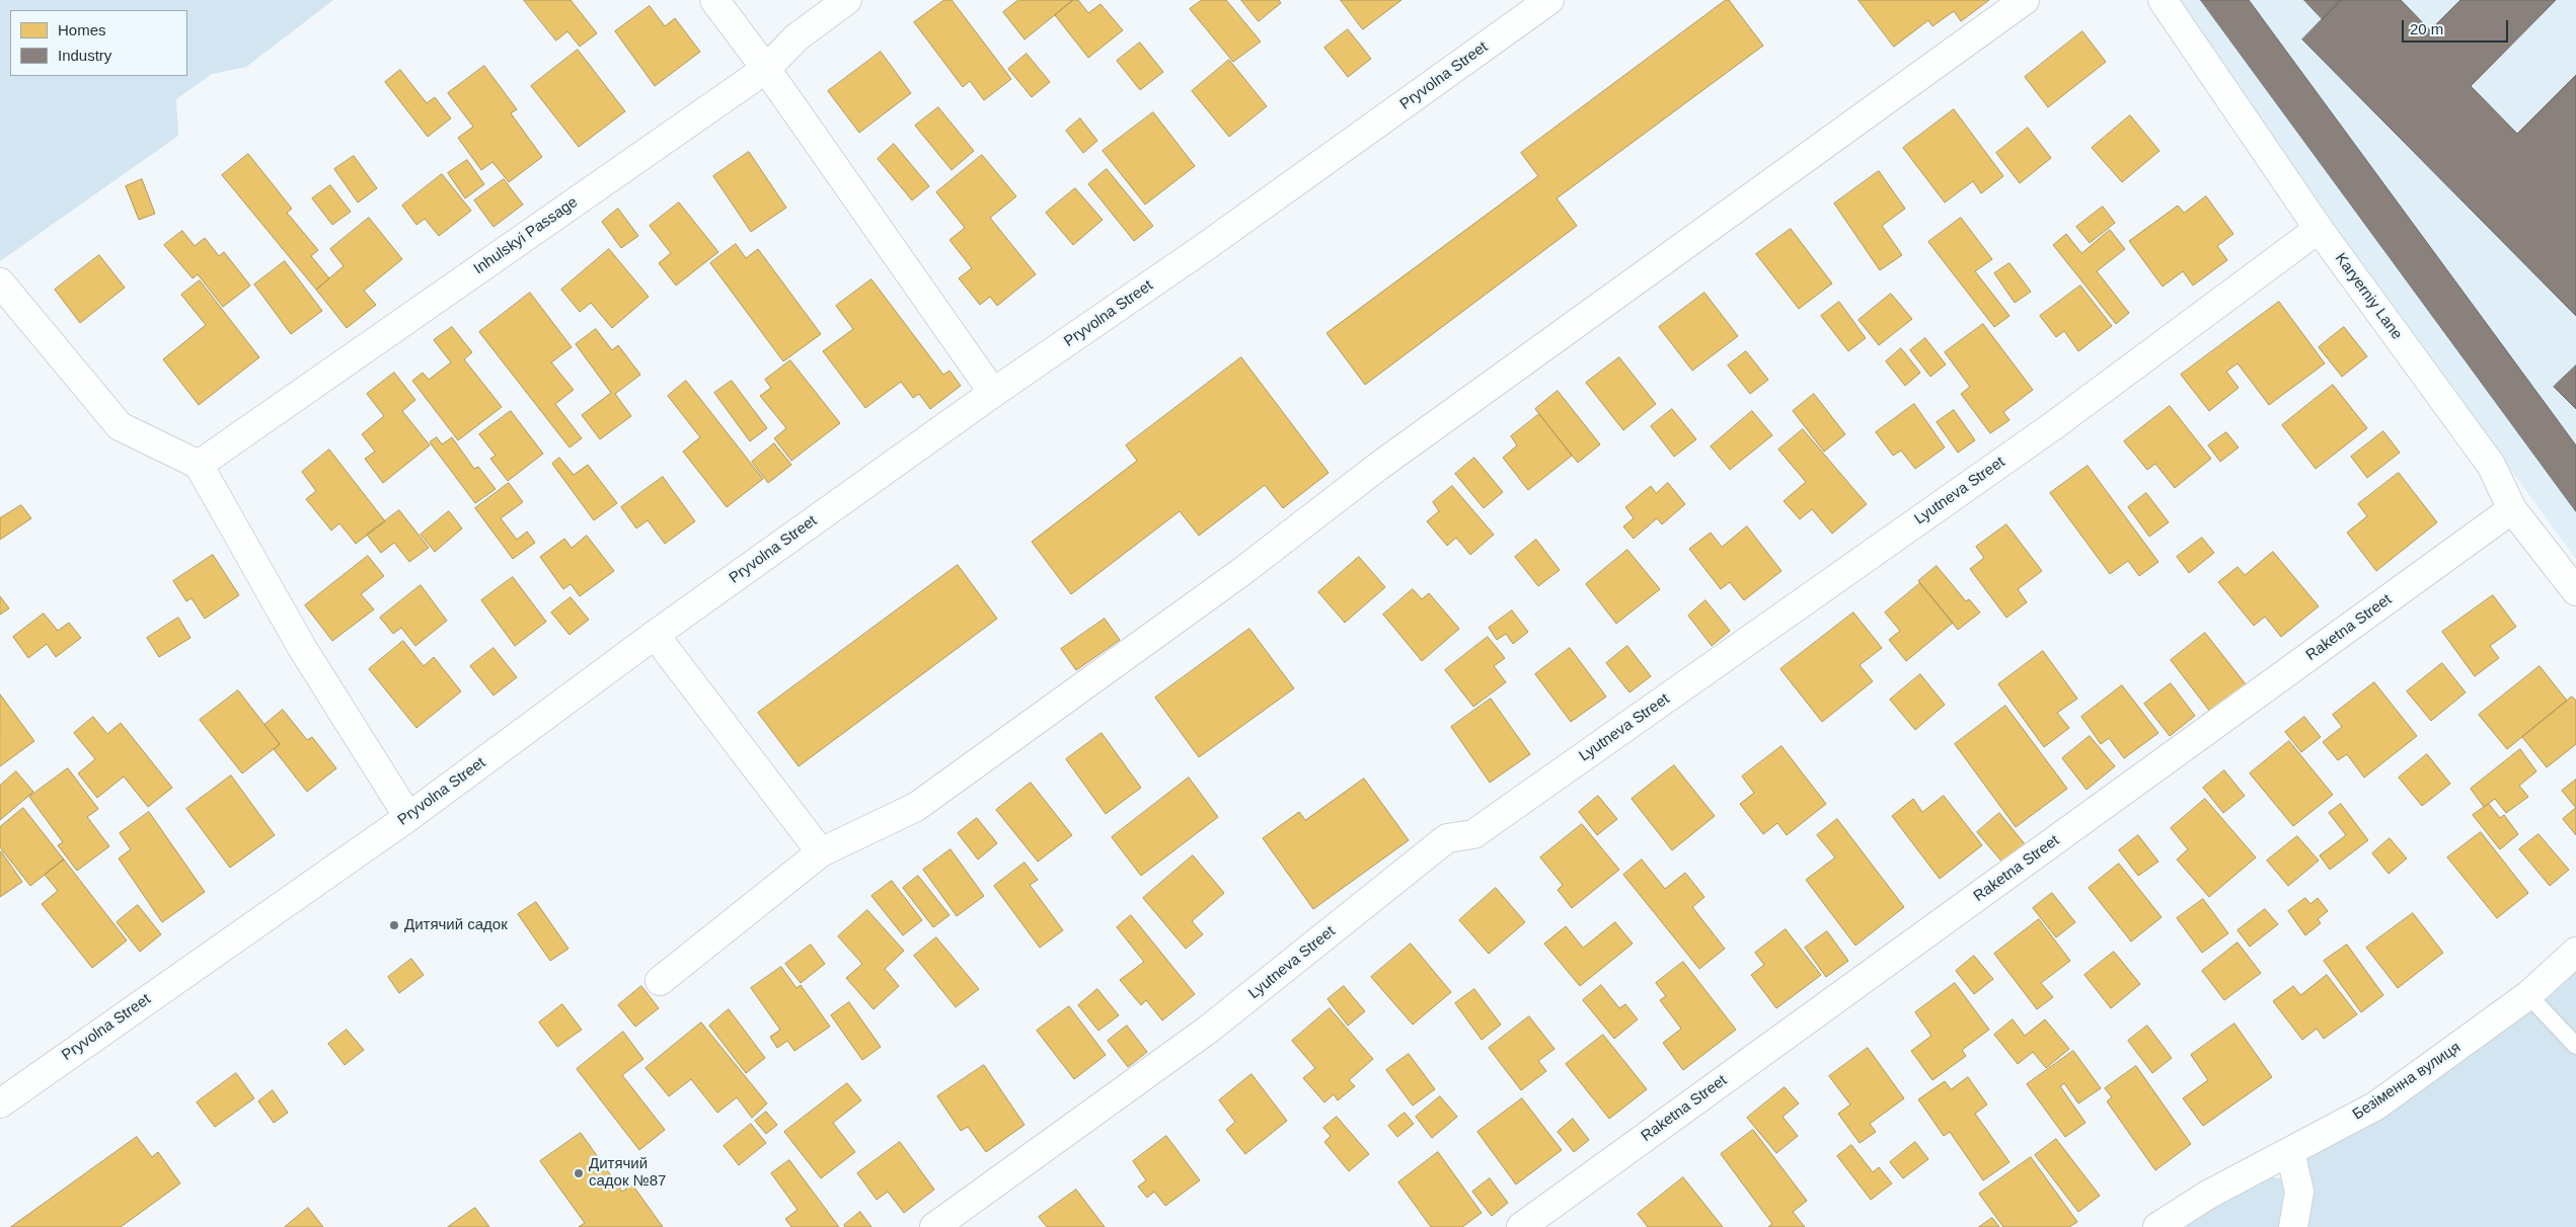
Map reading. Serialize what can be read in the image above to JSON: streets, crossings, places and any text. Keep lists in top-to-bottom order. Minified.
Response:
{"streets":{"street":["Pryvolna Street","Inhulskyi Passage","Karyerniy Lane","Lyutneva Street","Raketna Street","Безіменна вулиця"]},"crossings":[["Karyerniy Lane","Lyutneva Street"],["Karyerniy Lane","Raketna Street"]],"places":["Дитячий садок","Дитячий садок №87"],"legend":["Homes","Industry"],"scale_bar":"20 m"}
